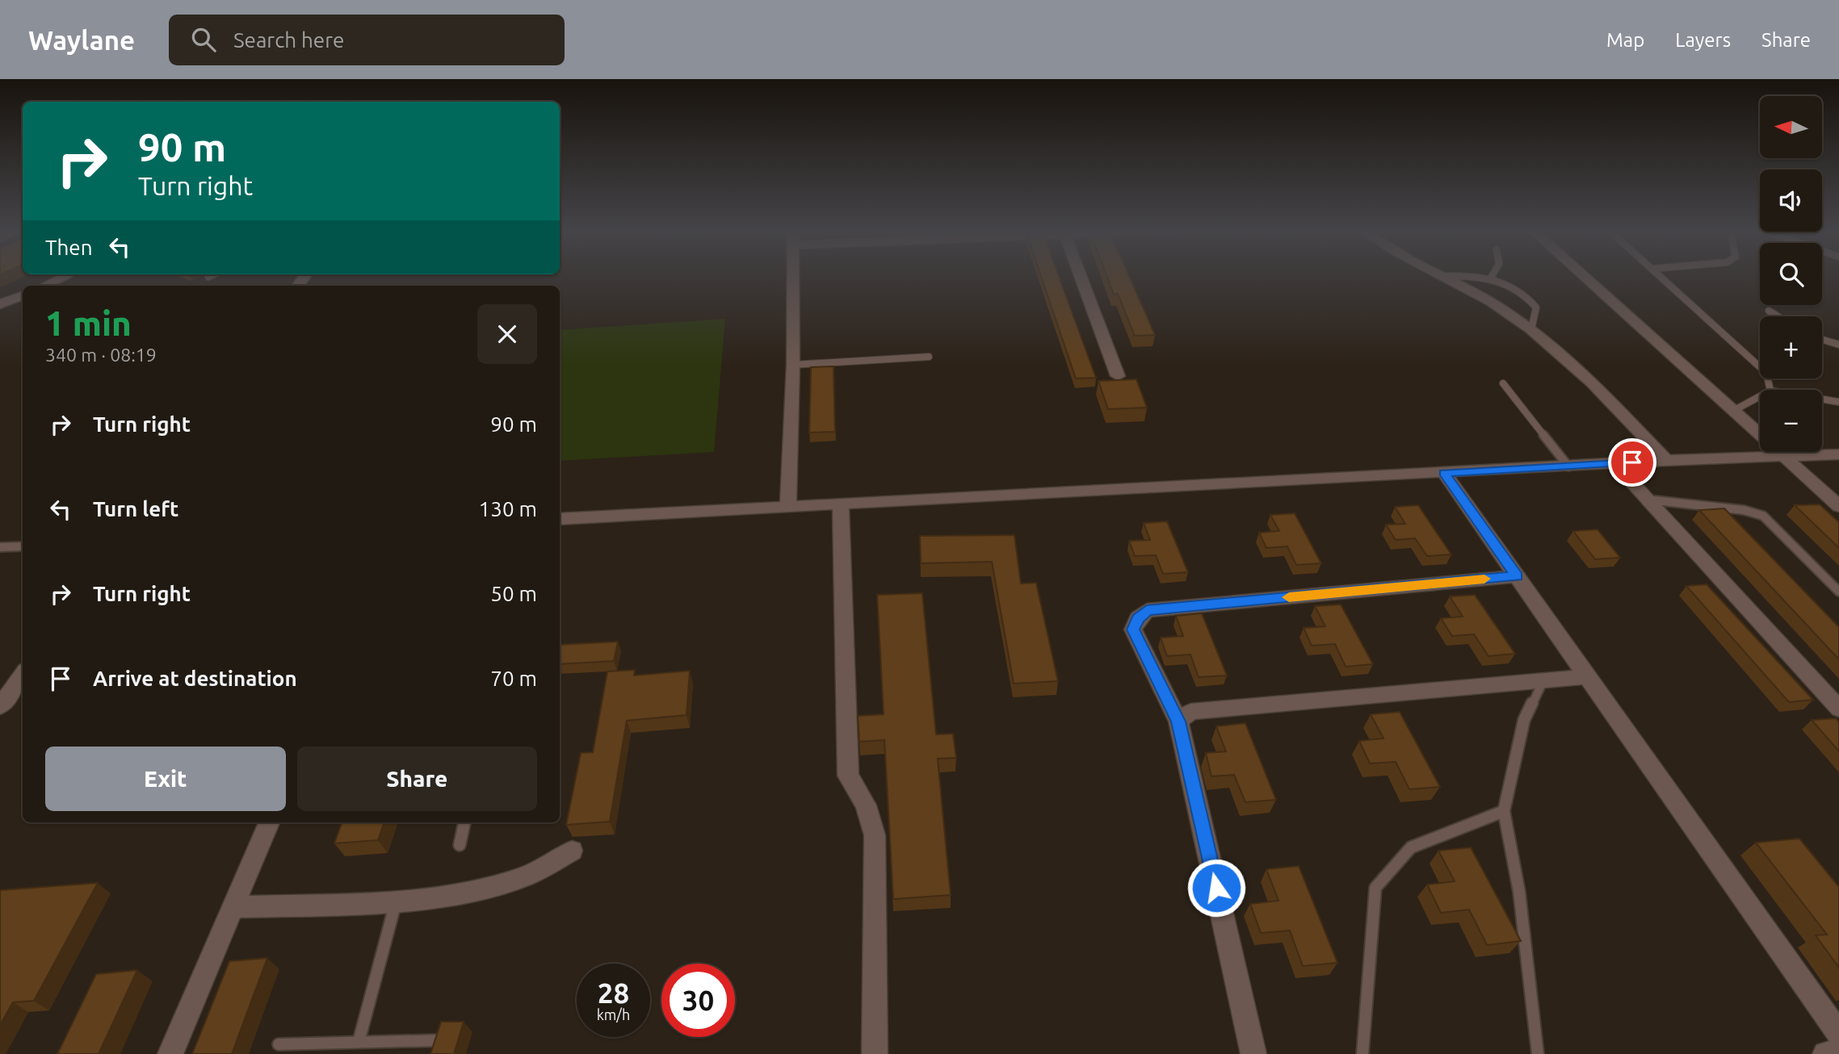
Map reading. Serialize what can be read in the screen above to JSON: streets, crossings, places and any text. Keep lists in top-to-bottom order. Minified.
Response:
{"north":"left","page":{"header":"Waylane","search":"Search here","nav":["Map","Layers","Share"],"map_buttons":["+","−"],"turn":["90 m","Turn right"],"then":"Then","heading":["1 min","340 m · 08:19"],"list":[{"name":"Turn right","value":"90 m"},{"name":"Turn left","value":"130 m"},{"name":"Turn right","value":"50 m"},{"name":"Arrive at destination","value":"70 m"}],"buttons":["Exit","Share"],"speed":"28 km/h","limit":"30"}}
